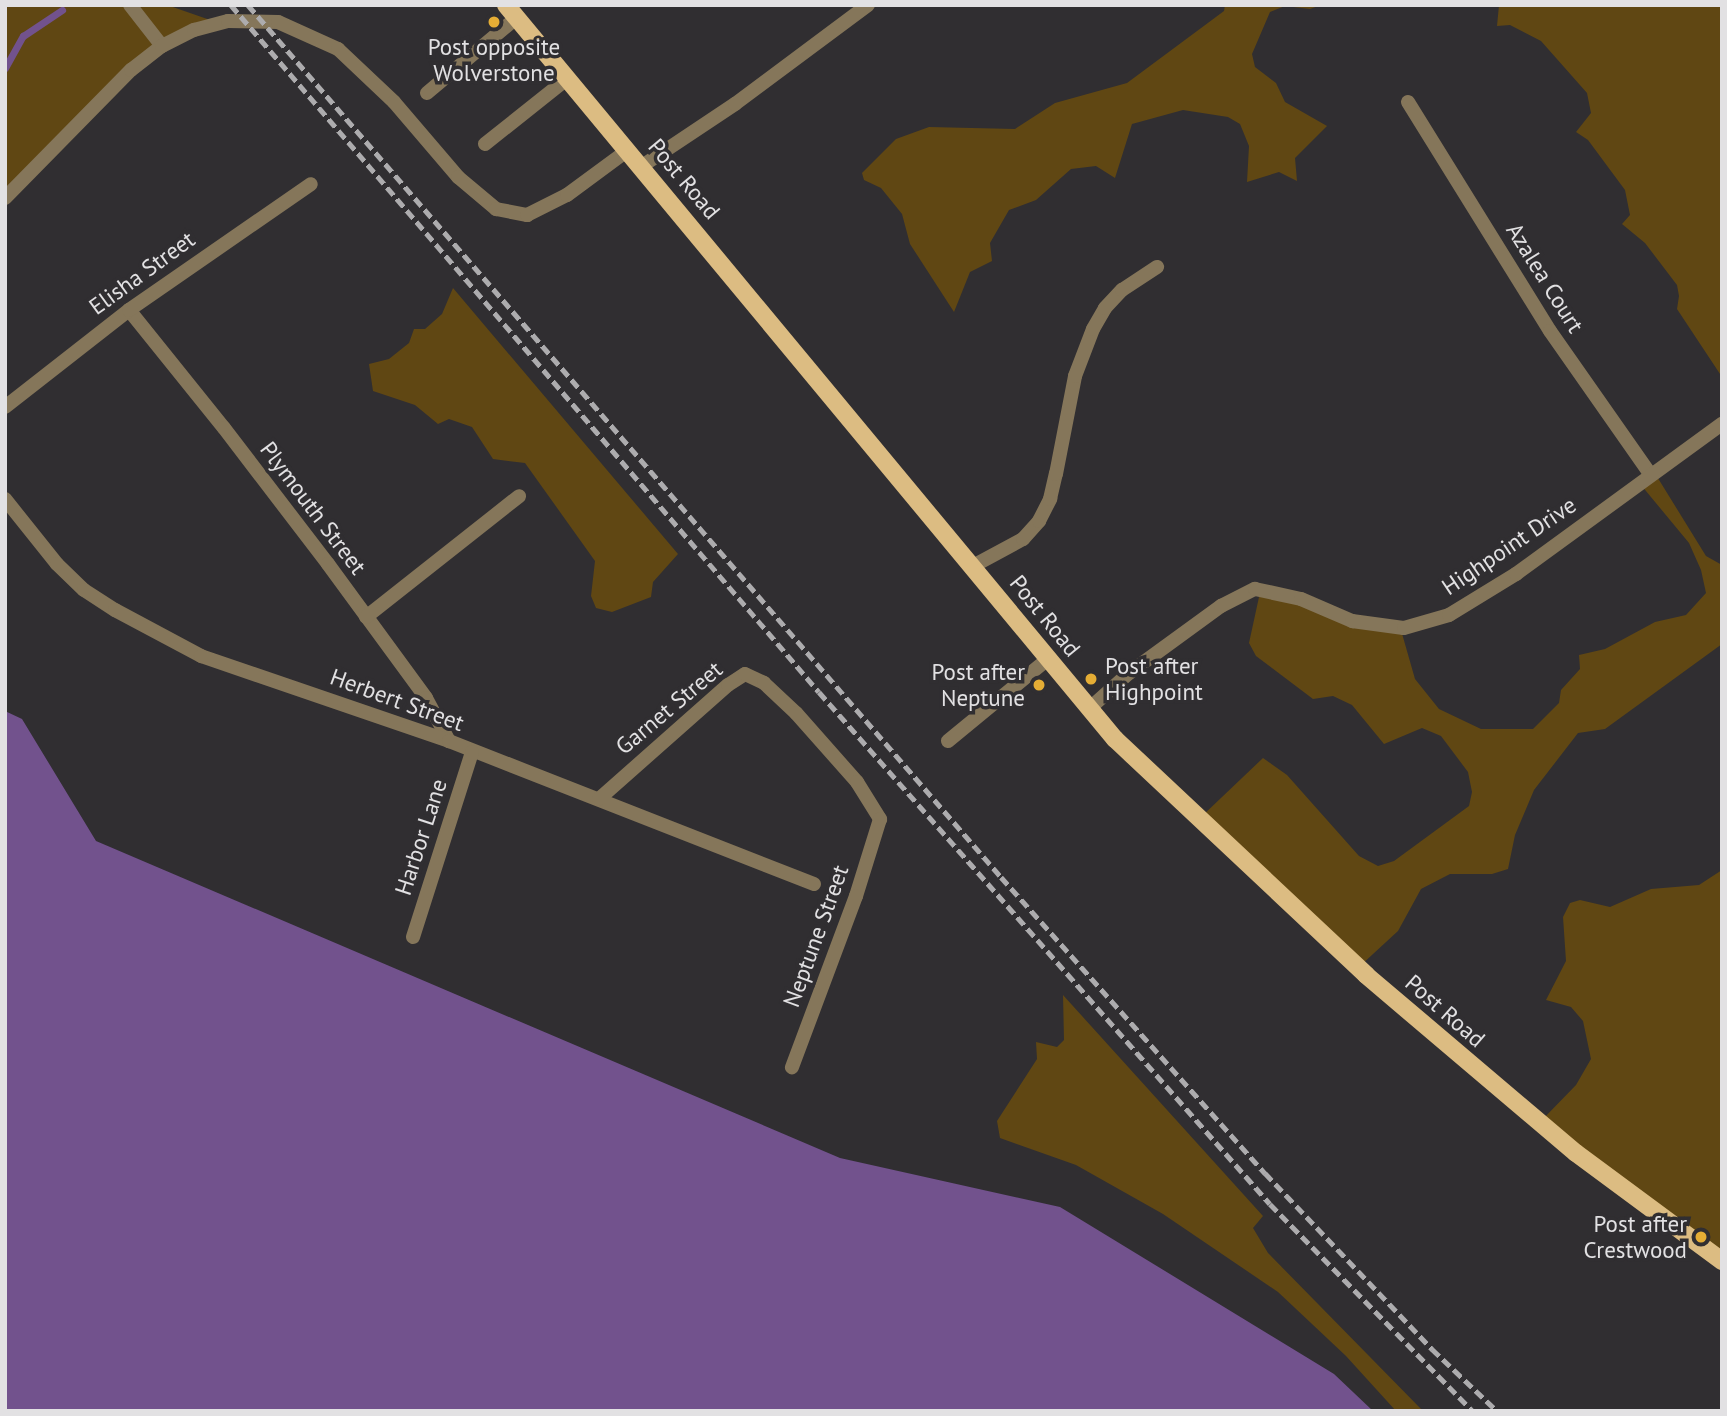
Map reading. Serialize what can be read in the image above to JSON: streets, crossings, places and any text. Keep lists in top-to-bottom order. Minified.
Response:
{"streets":{"main road":["Post Road"],"street":["Elisha Street","Azalea Court","Plymouth Street","Highpoint Drive","Herbert Street","Garnet Street","Harbor Lane","Neptune Street"]},"crossings":[["Post Road","Highpoint Drive"],["Elisha Street","Plymouth Street"],["Azalea Court","Highpoint Drive"],["Plymouth Street","Herbert Street"],["Herbert Street","Garnet Street"],["Herbert Street","Harbor Lane"],["Garnet Street","Neptune Street"]],"places":["Post opposite Wolverstone","Post after Highpoint","Post after Neptune","Post after Crestwood"]}
